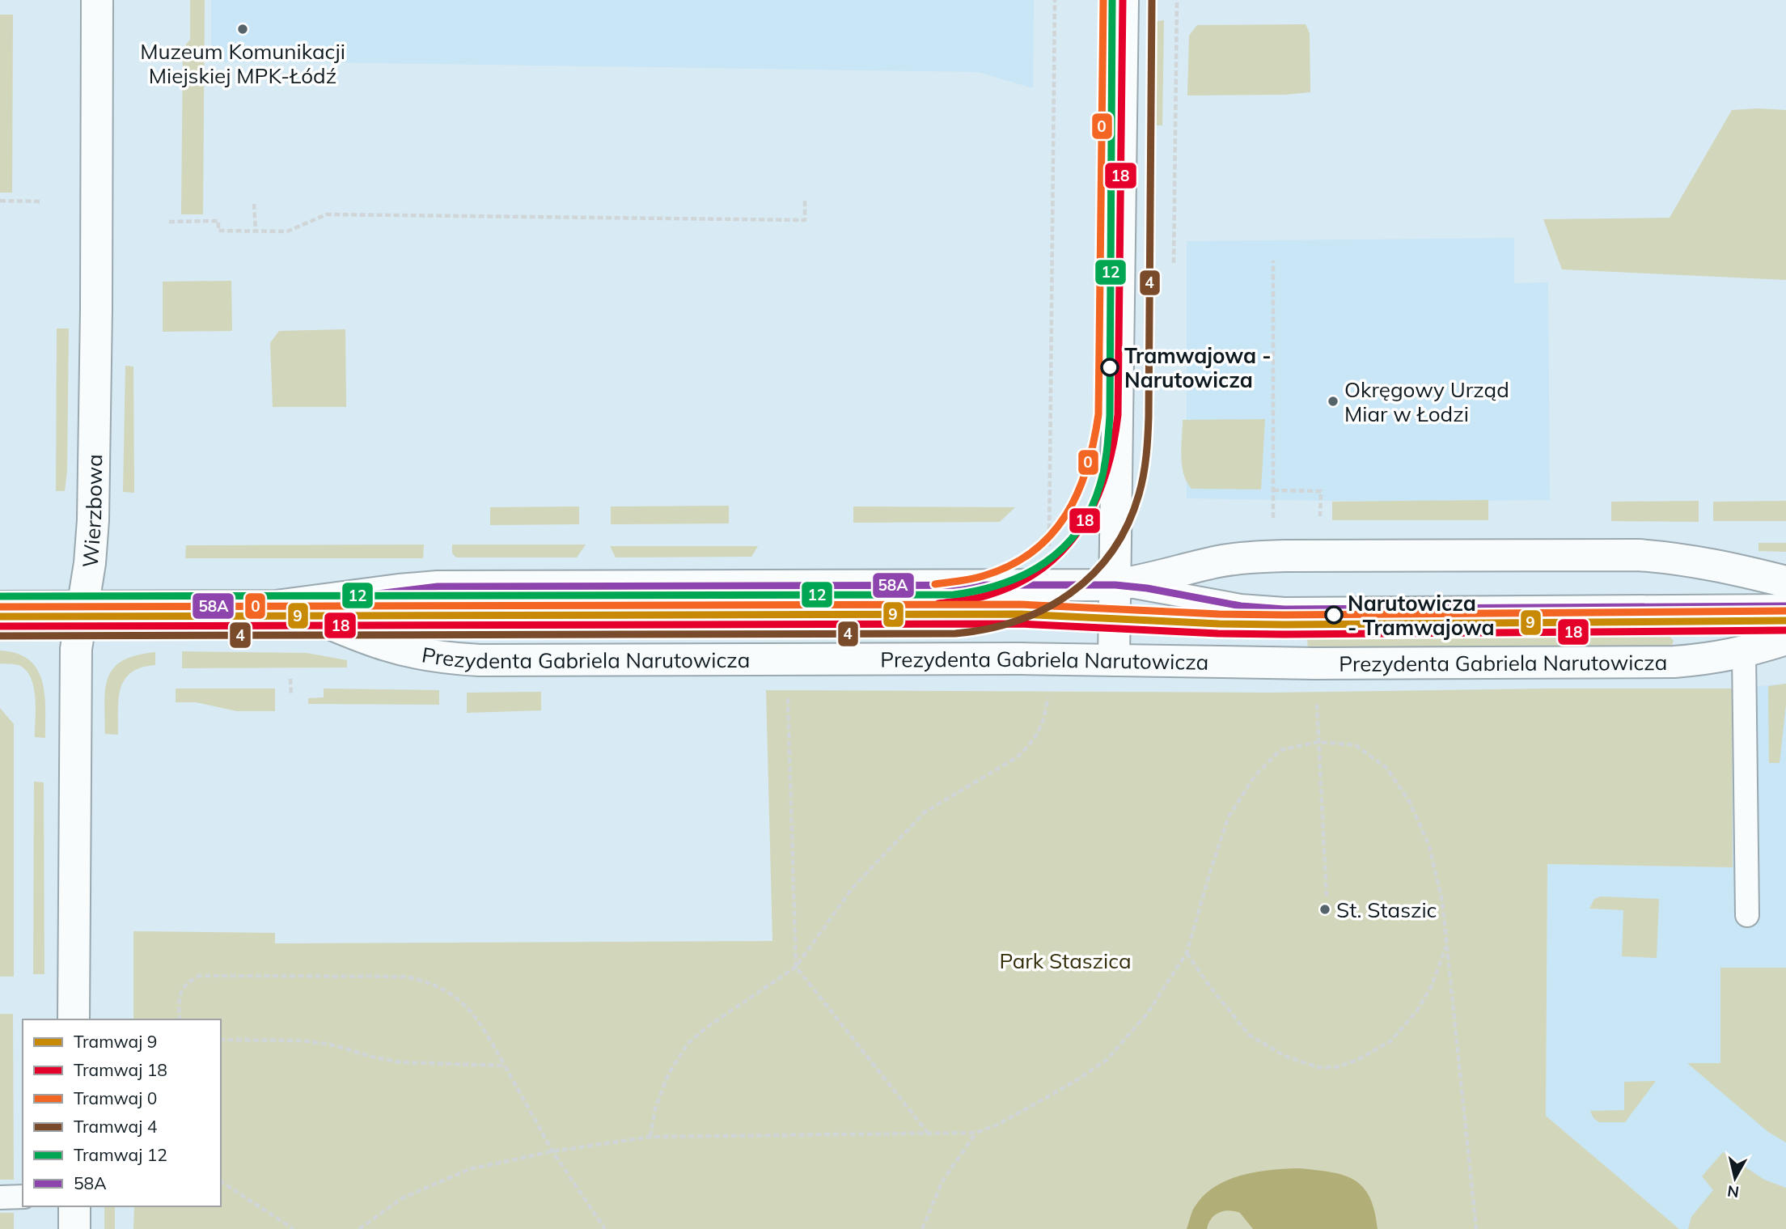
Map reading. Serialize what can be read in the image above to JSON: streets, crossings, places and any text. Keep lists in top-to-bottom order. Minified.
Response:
{"streets":{"street":["Wierzbowa","Prezydenta Gabriela Narutowicza"]},"crossings":[["Wierzbowa","Prezydenta Gabriela Narutowicza"]],"parks":["Park Staszica"],"places":["Muzeum Komunikacji Miejskiej MPK-Łódź","Tramwajowa - Narutowicza","Okręgowy Urząd Miar w Łodzi","Narutowicza - Tramwajowa","St. Staszic"],"lines":["tram line 18","tram line 0","tram line 4","tram line 12","transit line 58A","tram line 9"],"legend":["Tramwaj 9","Tramwaj 18","Tramwaj 0","Tramwaj 4","Tramwaj 12","58A"],"north":"bottom"}
